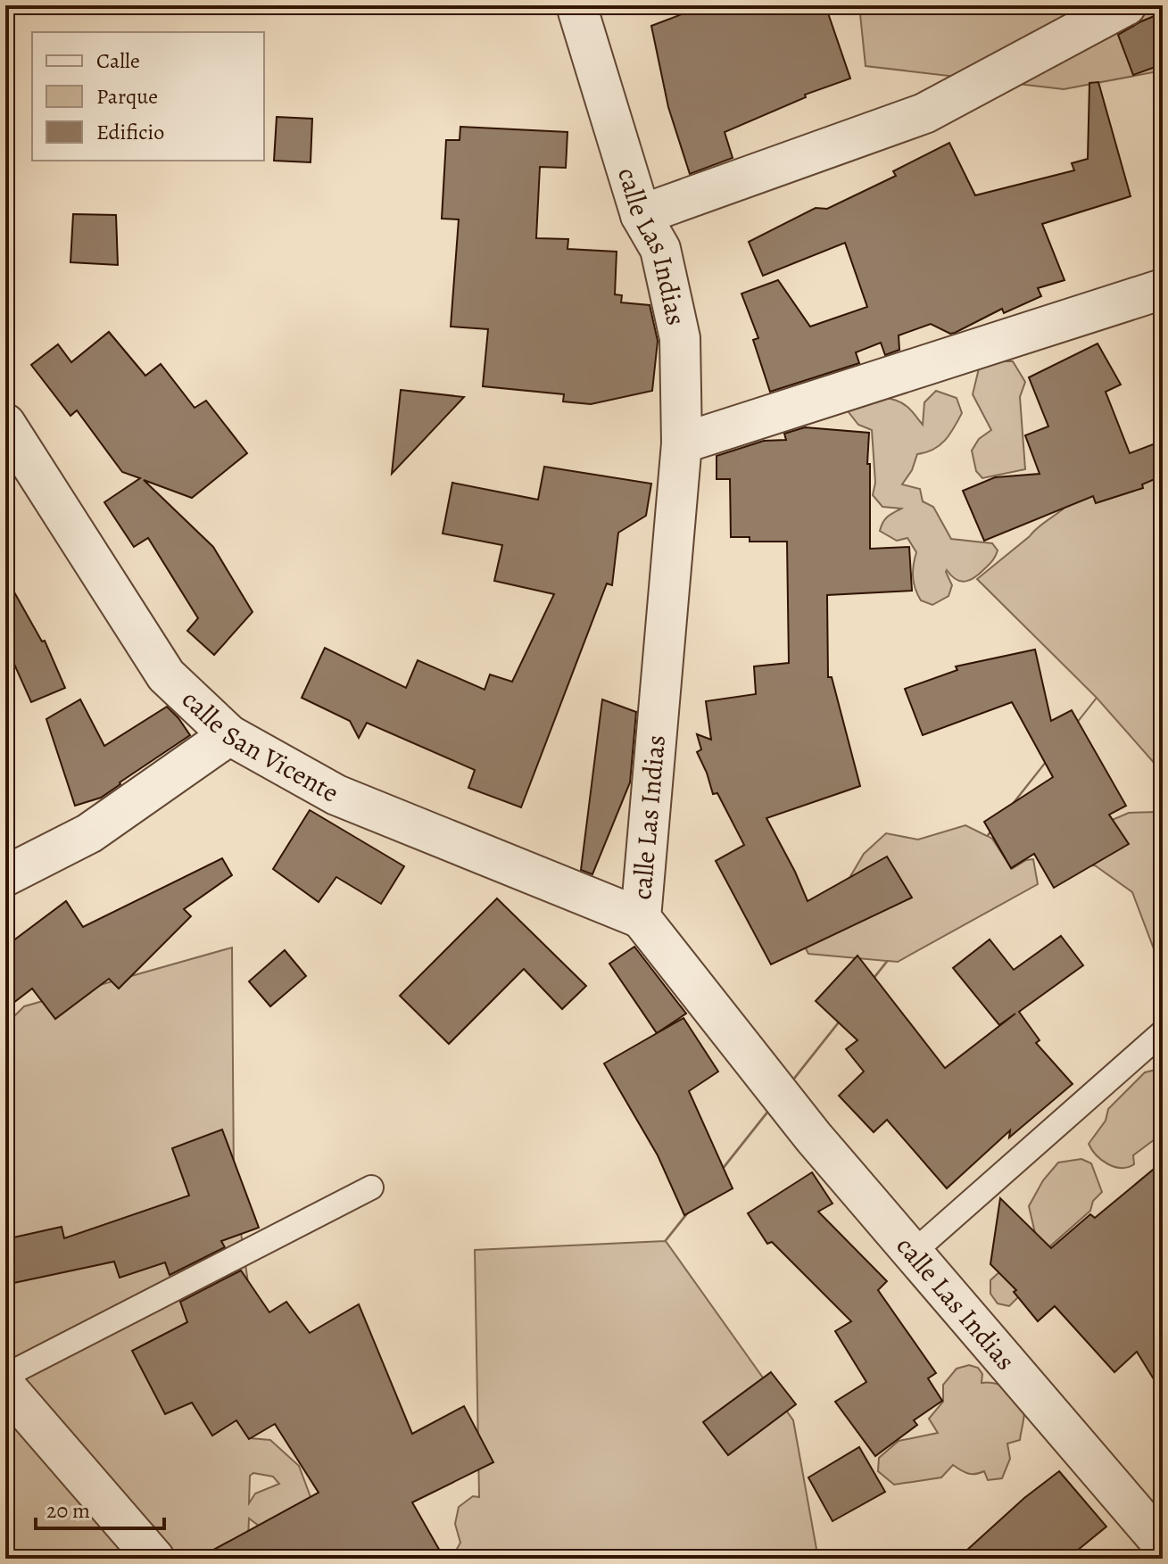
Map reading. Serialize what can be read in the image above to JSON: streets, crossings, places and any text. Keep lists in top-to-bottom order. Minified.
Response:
{"streets":{"street":["calle Las Indias","calle San Vicente"]},"crossings":[["calle Las Indias","calle San Vicente"]],"legend":["Calle","Parque","Edificio"],"scale_bar":"20 m"}
